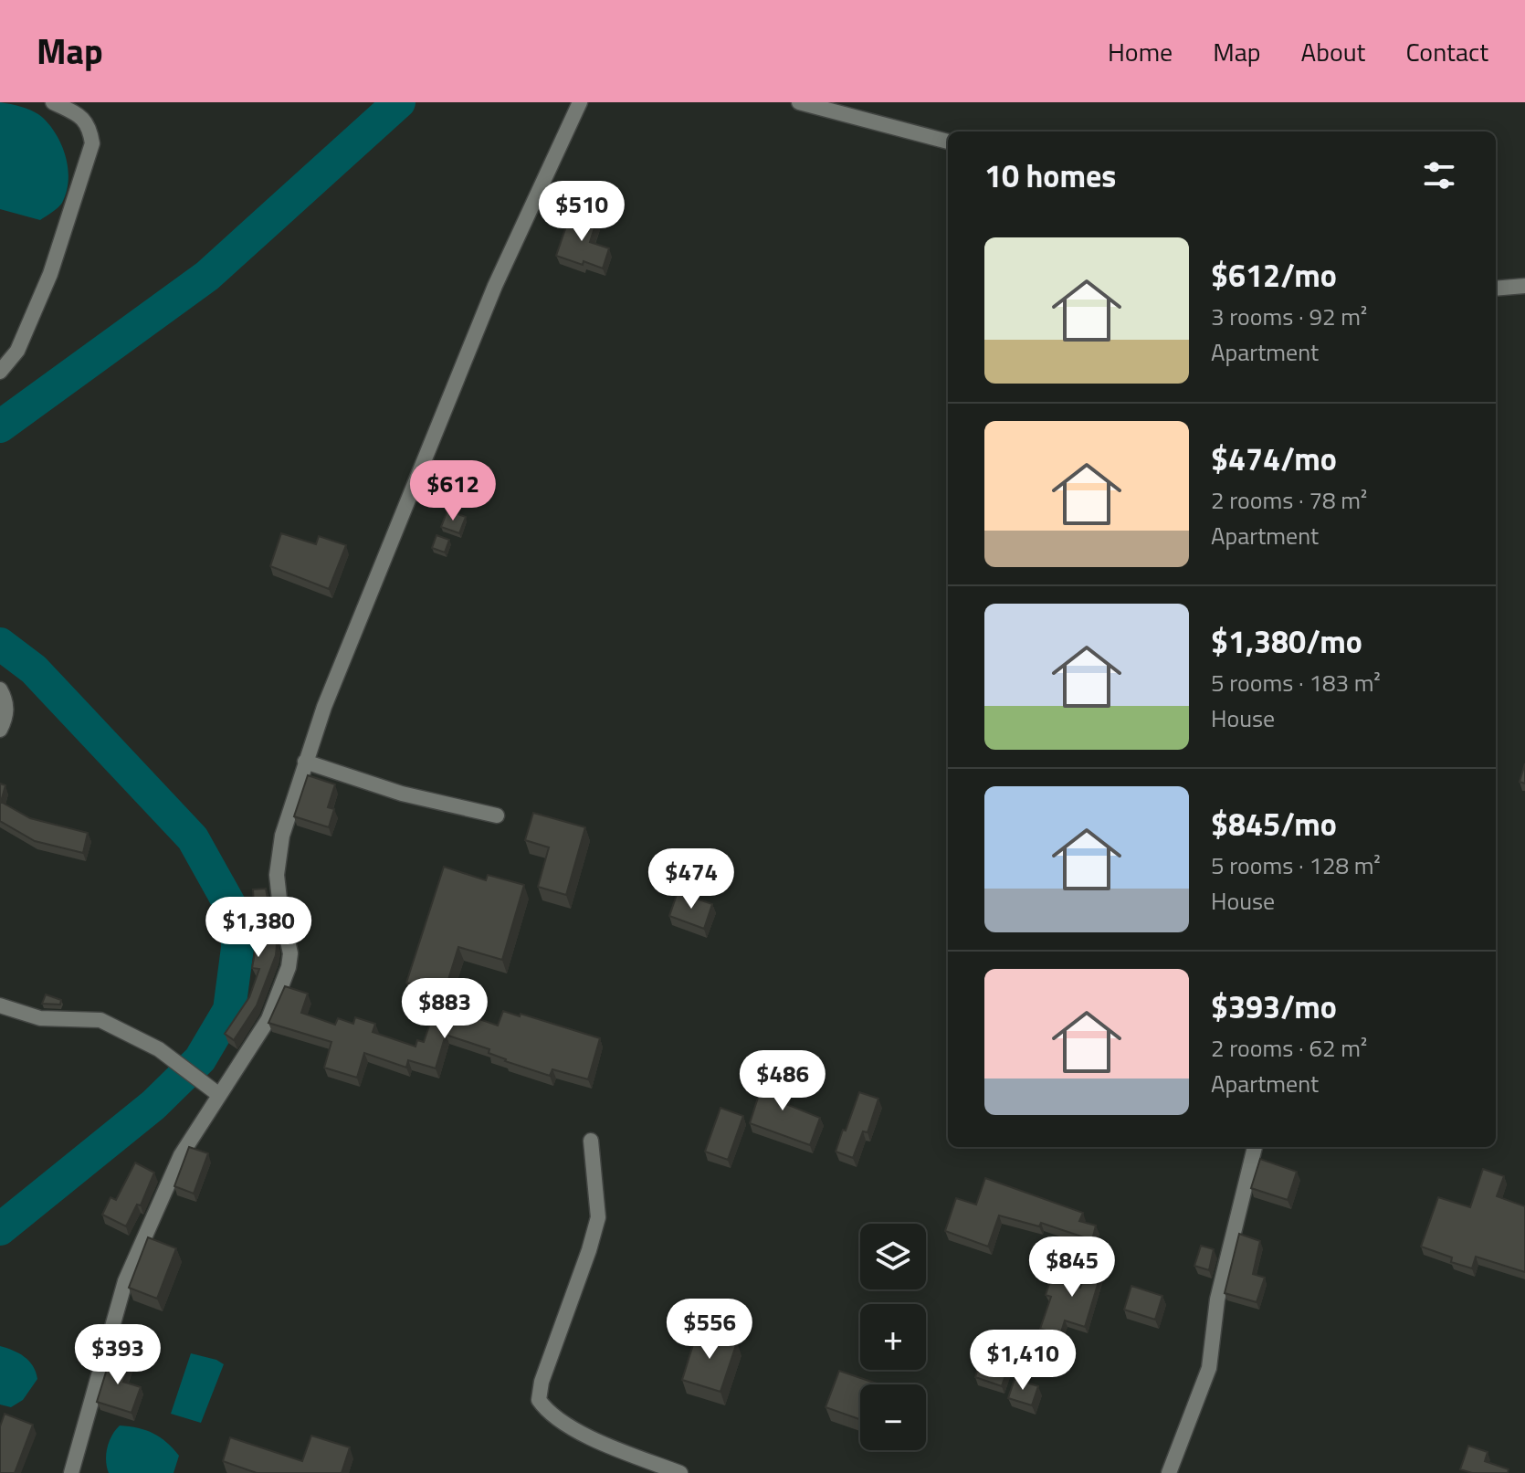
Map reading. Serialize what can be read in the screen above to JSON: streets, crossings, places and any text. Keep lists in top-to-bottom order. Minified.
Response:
{"page":{"header":"Map","nav":["Home","Map","About","Contact"],"heading":"10 homes","price":["$510","$612","$474","$1,380","$883","$486","$845","$556","$393","$1,410"],"list":[{"name":"$612/mo","note":"3 rooms · 92 m² · Apartment"},{"name":"$474/mo","note":"2 rooms · 78 m² · Apartment"},{"name":"$1,380/mo","note":"5 rooms · 183 m² · House"},{"name":"$845/mo","note":"5 rooms · 128 m² · House"},{"name":"$393/mo","note":"2 rooms · 62 m² · Apartment"}],"map_buttons":["+","−"]}}
